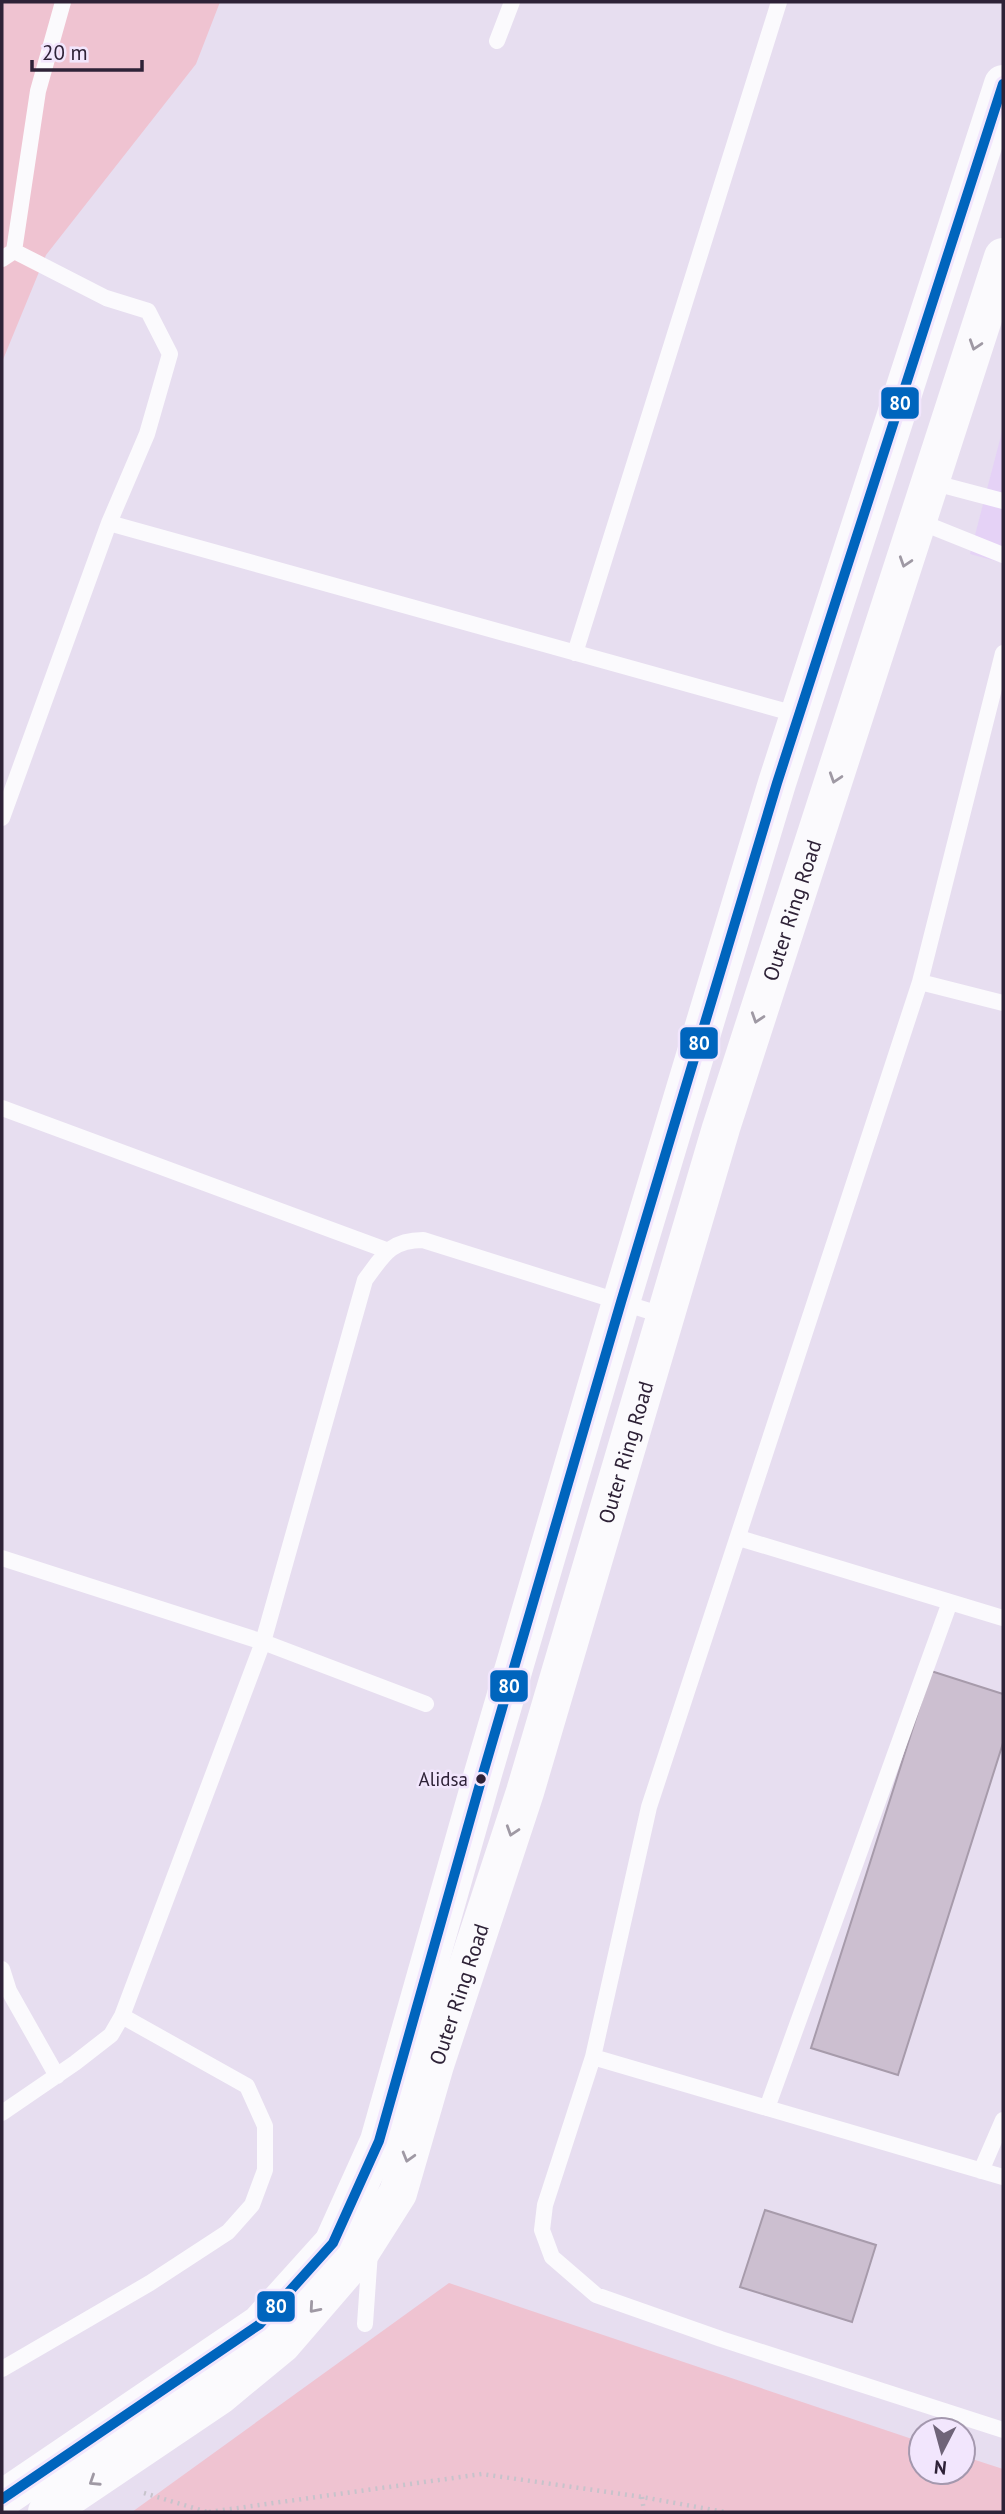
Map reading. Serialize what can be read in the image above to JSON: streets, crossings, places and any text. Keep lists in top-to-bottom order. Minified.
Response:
{"streets":{"highway":["Outer Ring Road"]},"places":["Alidsa"],"lines":["transit line 80"],"scale_bar":"20 m","north":"bottom"}
